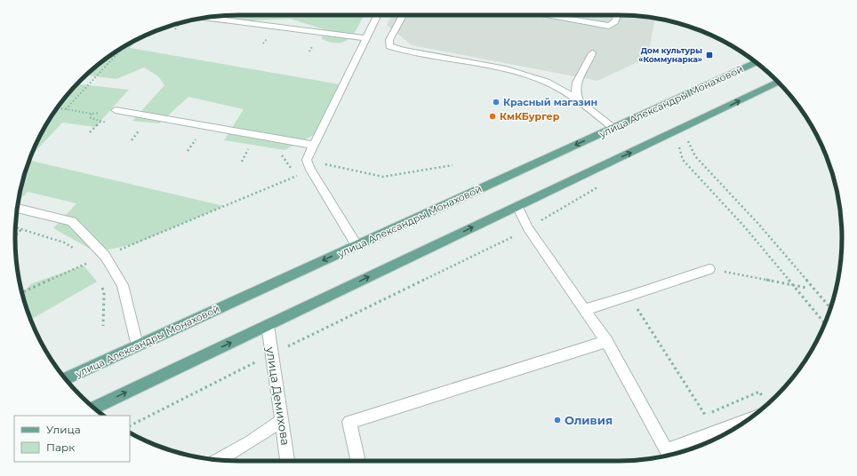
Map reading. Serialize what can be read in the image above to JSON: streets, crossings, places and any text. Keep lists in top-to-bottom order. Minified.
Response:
{"streets":{"main road":["улица Александры Монаховой"],"street":["улица Демихова"]},"places":{"transit":["Дом культуры «Коммунарка»"],"other":["Красный магазин","КмКБургер","Оливия"]},"legend":["Улица","Парк"]}
